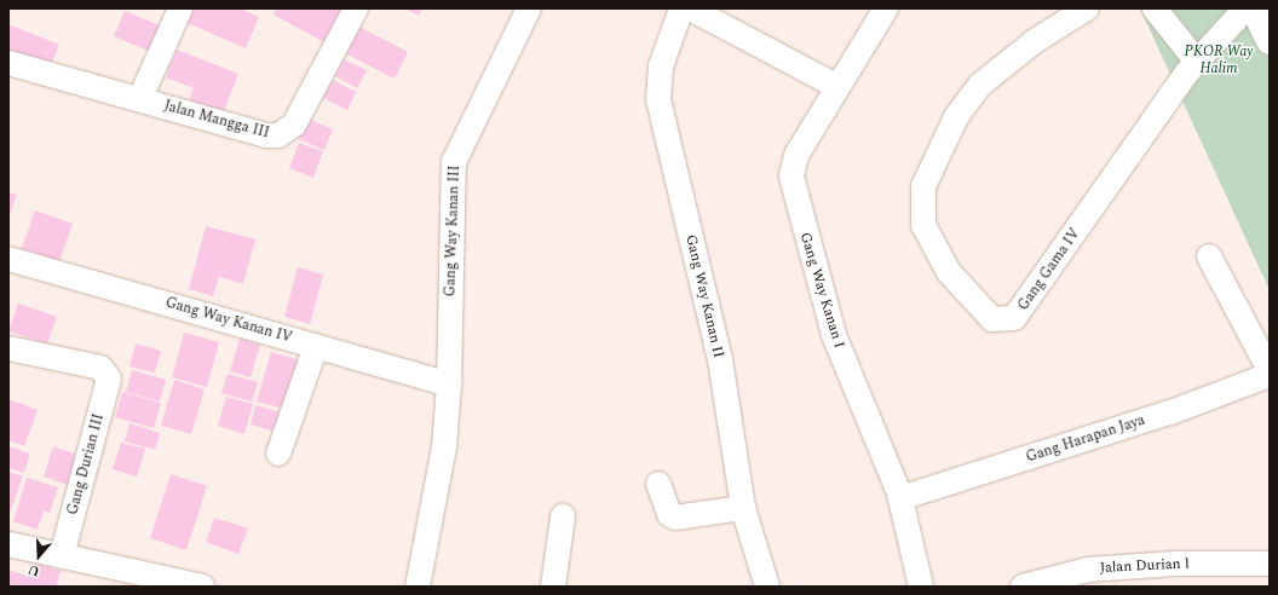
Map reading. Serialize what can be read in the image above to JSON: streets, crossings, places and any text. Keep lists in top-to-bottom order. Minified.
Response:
{"streets":{"street":["Jalan Mangga III","Gang Way Kanan III","Gang Gama IV","Gang Way Kanan I","Gang Way Kanan II","Gang Way Kanan IV","Gang Harapan Jaya","Gang Durian III","Jalan Durian I"]},"crossings":[["Gang Way Kanan III","Gang Way Kanan IV"],["Gang Way Kanan I","Gang Harapan Jaya"]],"parks":["PKOR Way Halim"],"north":"bottom"}
